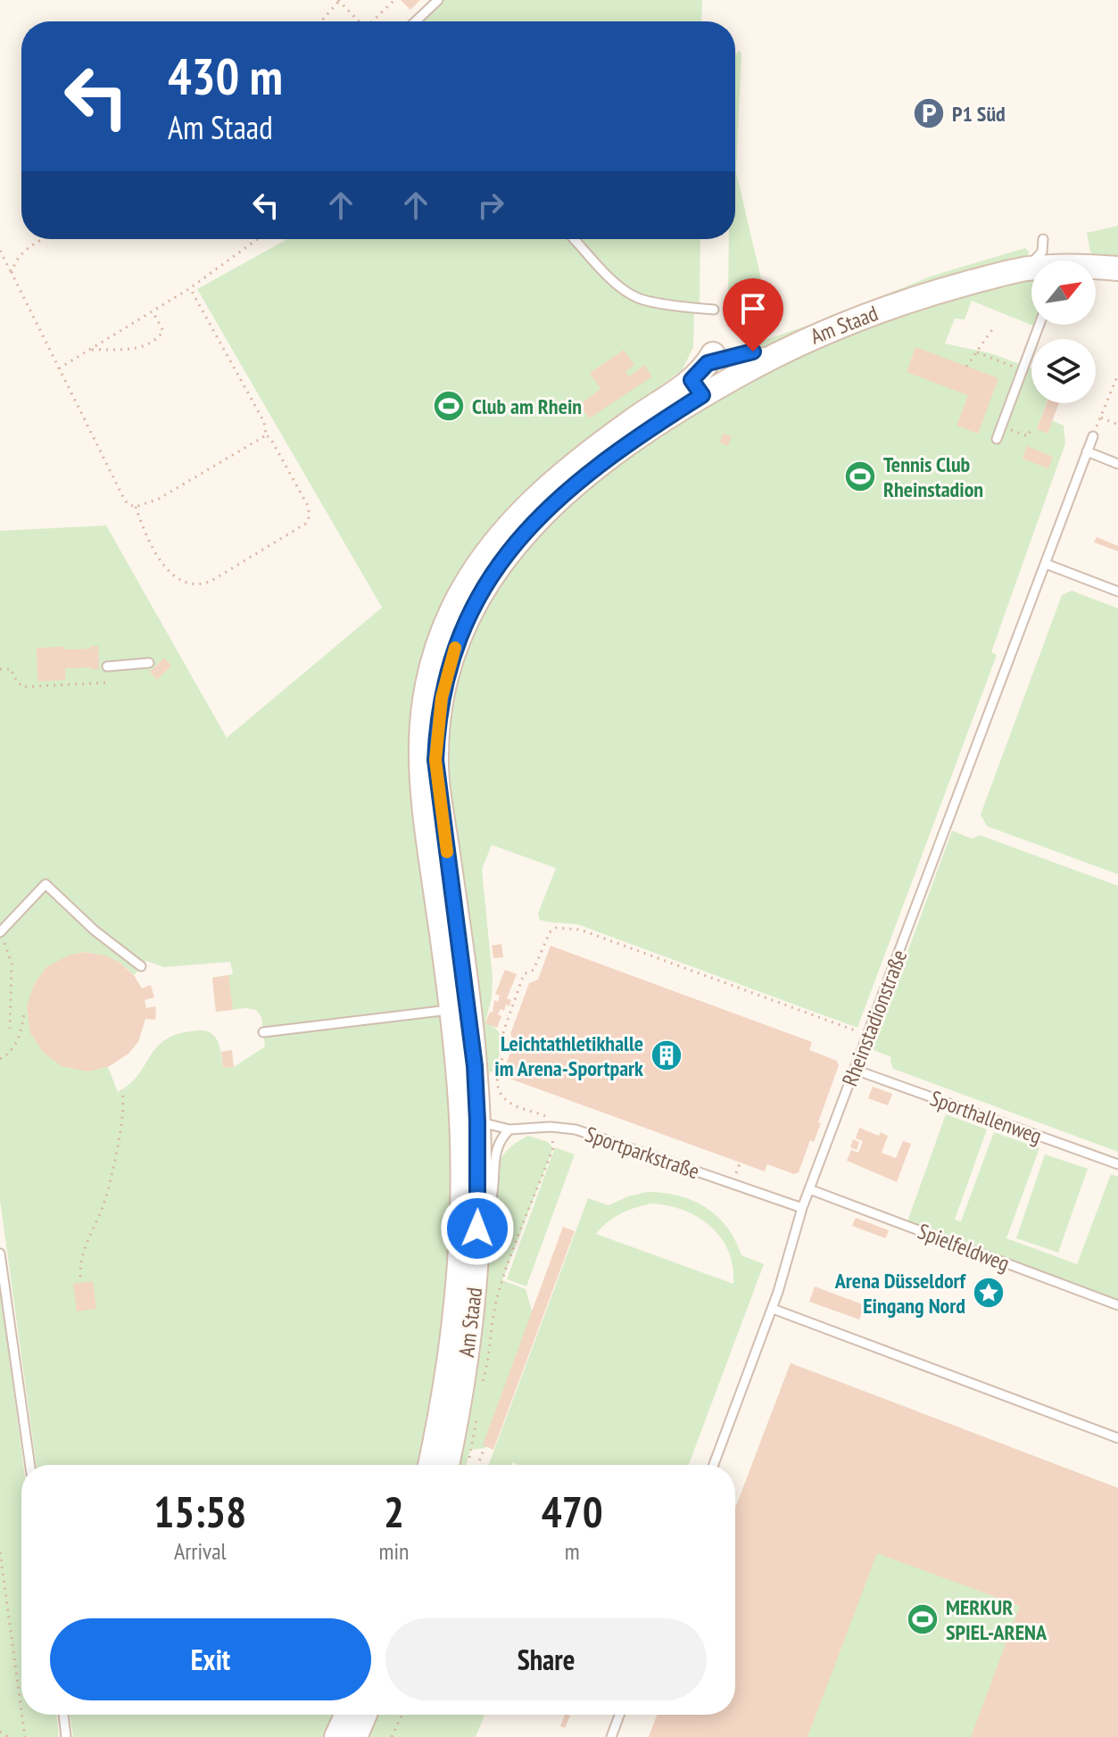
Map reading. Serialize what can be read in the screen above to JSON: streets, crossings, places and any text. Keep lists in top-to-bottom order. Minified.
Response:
{"streets":{"street":["Am Staad"],"lane":["Rheinstadionstraße","Sporthallenweg","Sportparkstraße","Spielfeldweg"]},"crossings":[["Am Staad","Sportparkstraße"],["Rheinstadionstraße","Sporthallenweg"],["Rheinstadionstraße","Sportparkstraße"],["Rheinstadionstraße","Spielfeldweg"]],"places":{"parking":["P1 Süd"],"sports":["Club am Rhein","Tennis Club Rheinstadion","MERKUR SPIEL-ARENA"],"building":["Leichtathletikhalle im Arena-Sportpark"],"place":["Arena Düsseldorf Eingang Nord"]},"north":"top right","page":{"turn":["430 m","Am Staad"],"eta":["15:58","Arrival","2","min","470","m"],"buttons":["Exit","Share"]}}
